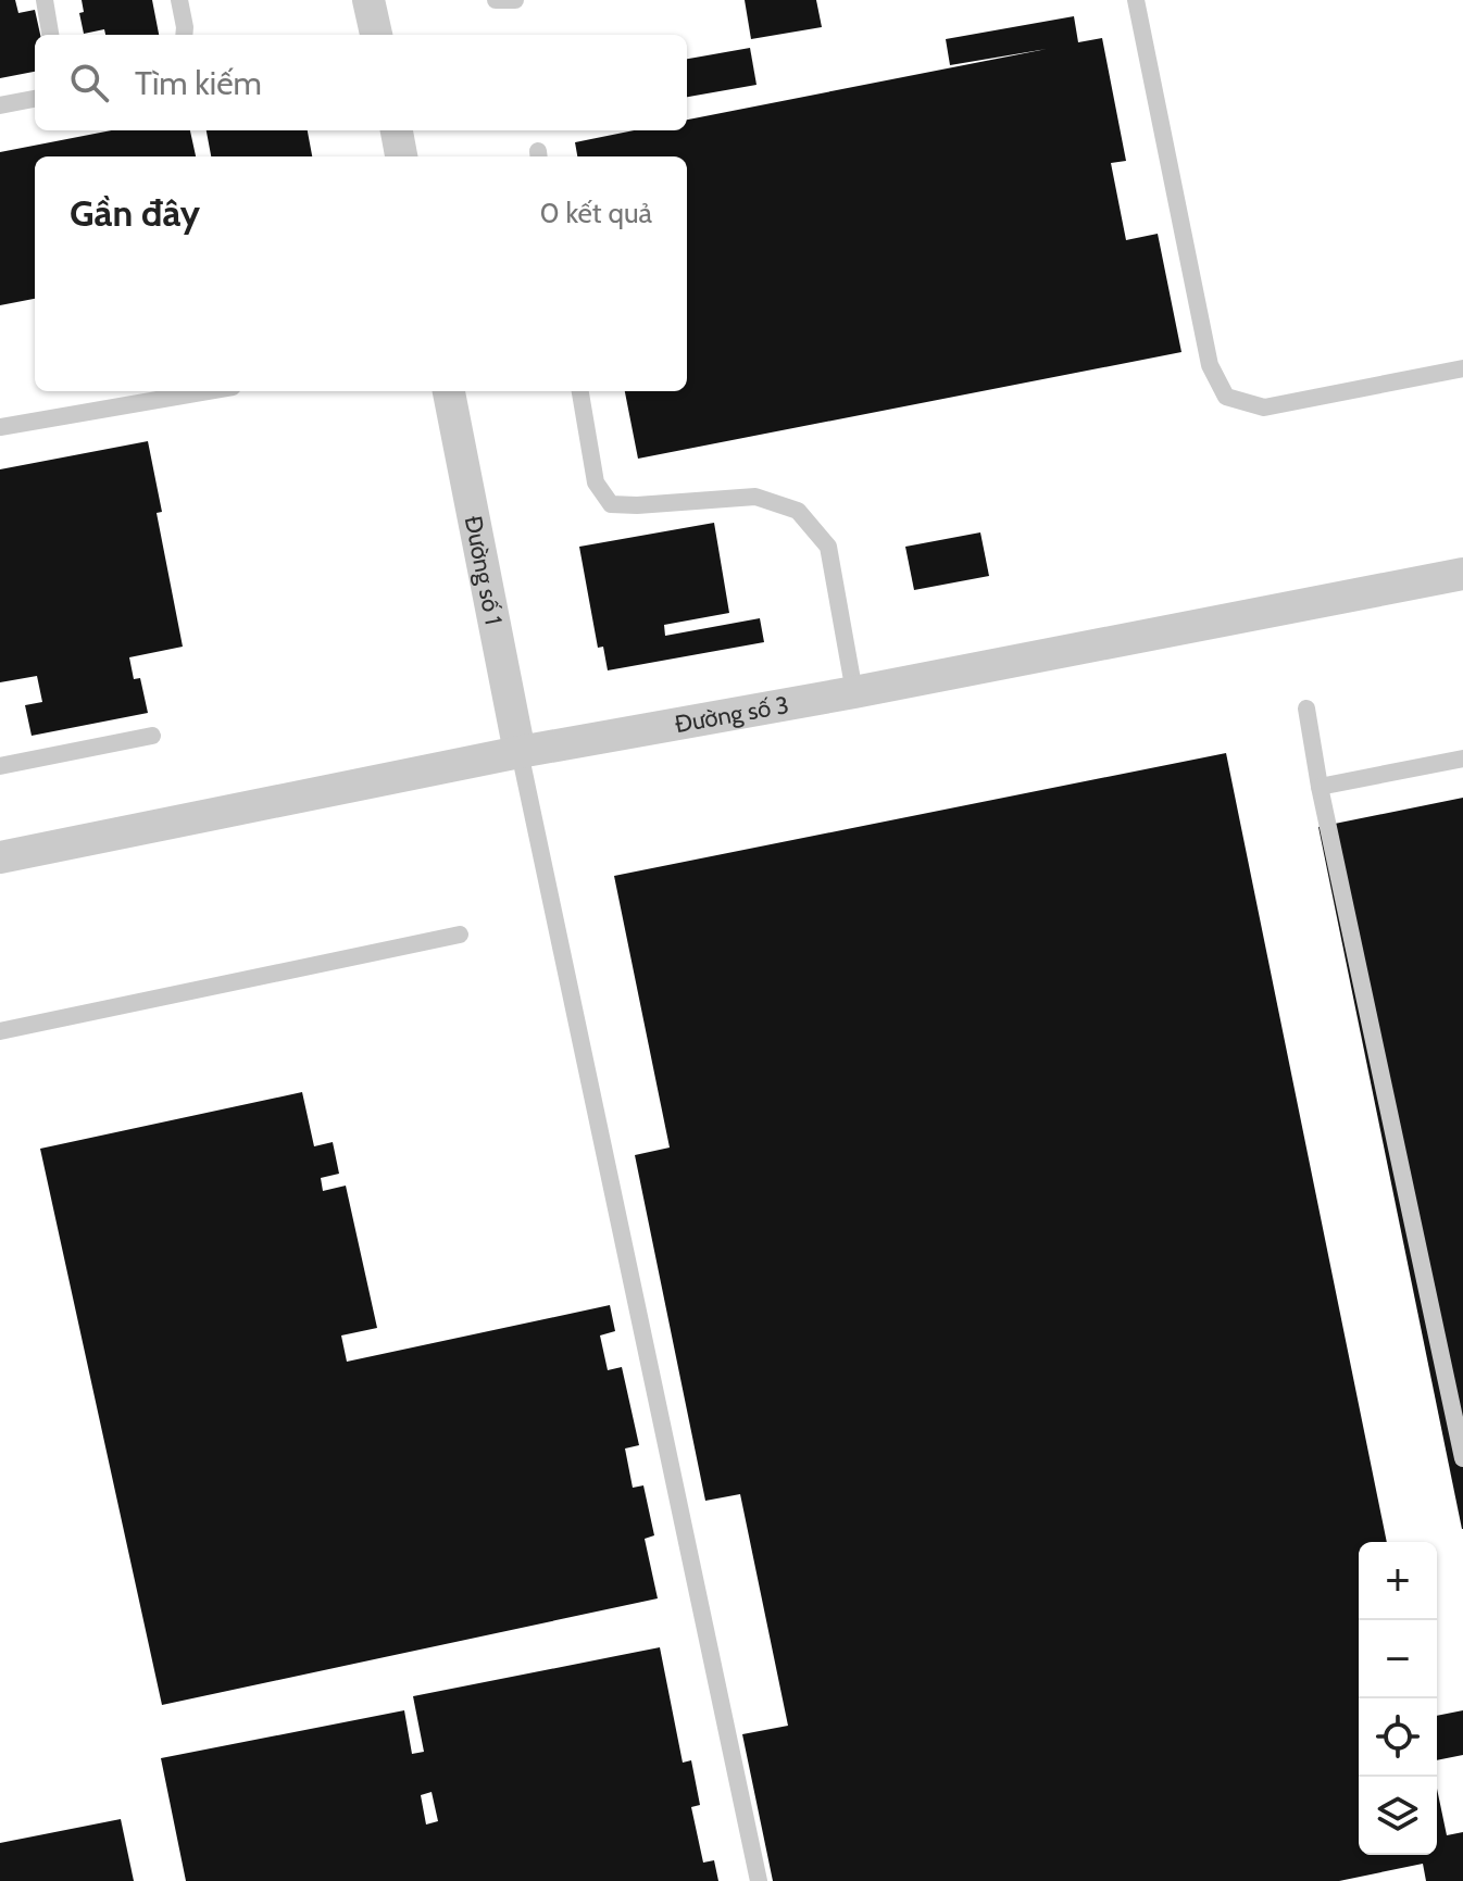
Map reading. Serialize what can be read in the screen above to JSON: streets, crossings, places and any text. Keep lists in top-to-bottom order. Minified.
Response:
{"streets":{"street":["Đường số 1","Đường số 3"]},"crossings":[["Đường số 1","Đường số 3"]],"page":{"search":"Tìm kiếm","heading":["Gần đây","0 kết quả"],"map_buttons":["+","−"]}}
